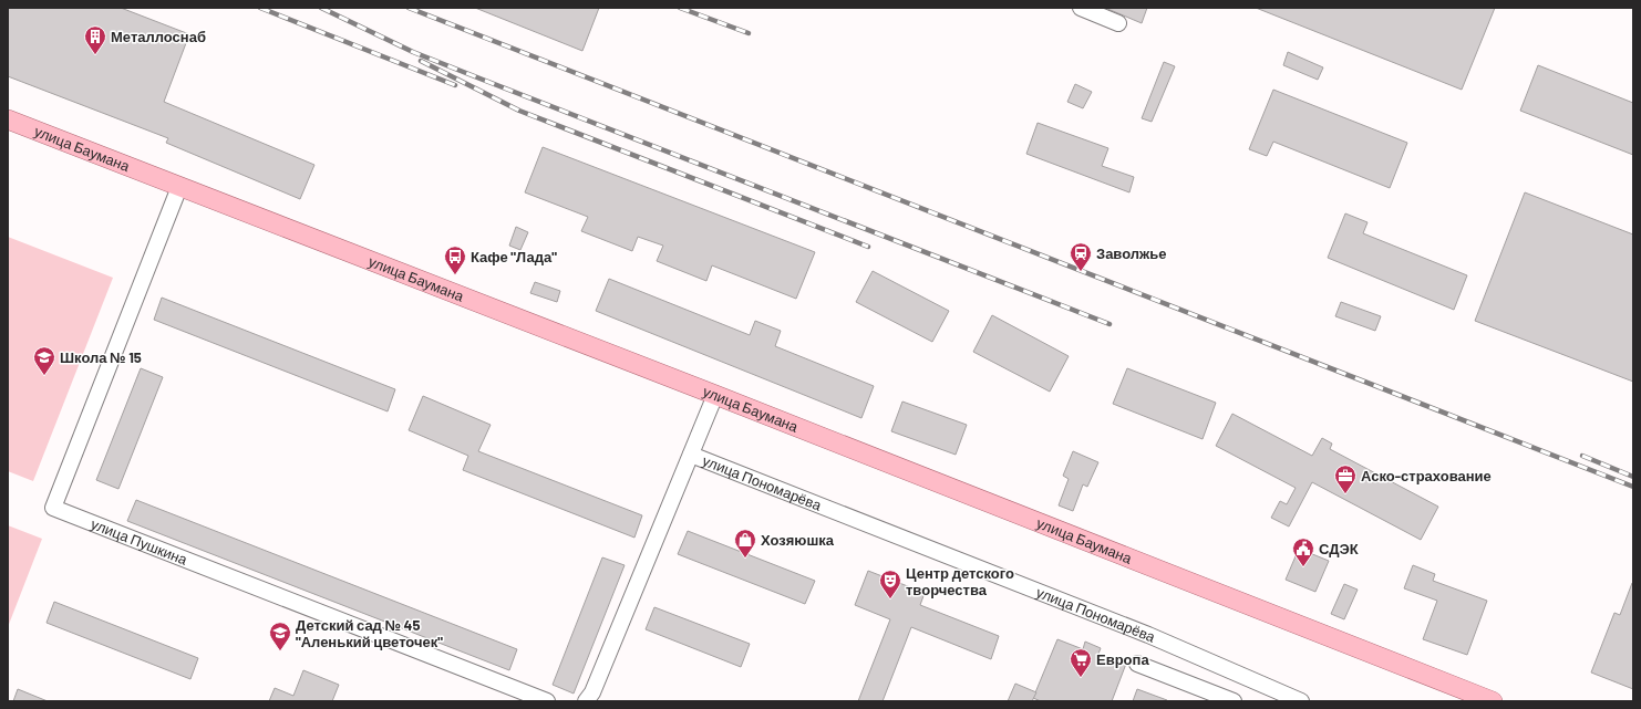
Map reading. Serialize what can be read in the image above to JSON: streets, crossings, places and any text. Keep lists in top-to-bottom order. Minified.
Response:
{"streets":{"main road":["улица Баумана"],"street":["улица Пономарёва","улица Пушкина"]},"crossings":[["улица Баумана","улица Пушкина"]],"places":{"building":["Металлоснаб"],"station":["Заволжье"],"bus stop":["Кафе \"Лада\""],"school or university":["Школа № 15","Детский сад № 45 \"Аленький цветочек\""],"office":["Аско-страхование"],"shop":["Хозяюшка"],"public building":["СДЭК"],"theatre":["Центр детского творчества"],"supermarket":["Европа"]}}
